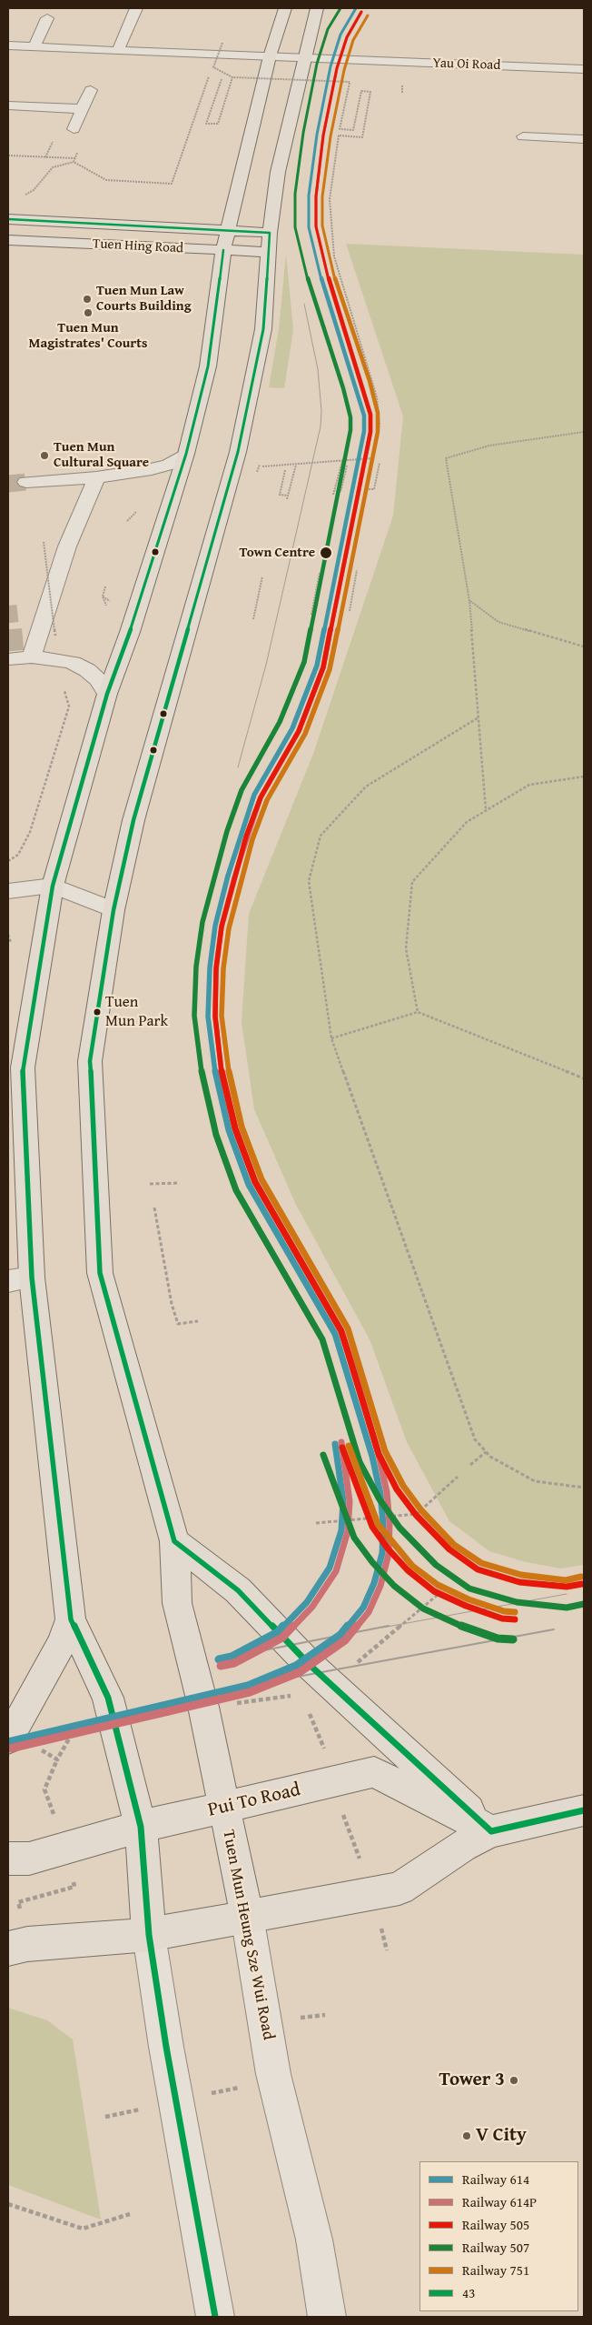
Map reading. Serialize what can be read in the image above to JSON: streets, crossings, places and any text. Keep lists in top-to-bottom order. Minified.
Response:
{"streets":{"main road":["Tuen Hing Road","Pui To Road","Tuen Mun Heung Sze Wui Road"],"street":["Yau Oi Road"]},"crossings":[["Yau Oi Road","Tuen Mun Heung Sze Wui Road"],["Tuen Hing Road","Tuen Mun Heung Sze Wui Road"],["Pui To Road","Tuen Mun Heung Sze Wui Road"]],"places":["Tuen Mun Law Courts Building","Tuen Mun Magistrates' Courts","Tuen Mun Cultural Square","Town Centre","Tuen Mun Park","Tower 3","V City"],"lines":["rail line 614","rail line 507","rail line 614P","rail line 505","rail line 751","transit line 43"],"legend":["Railway 614","Railway 614P","Railway 505","Railway 507","Railway 751","43"]}
